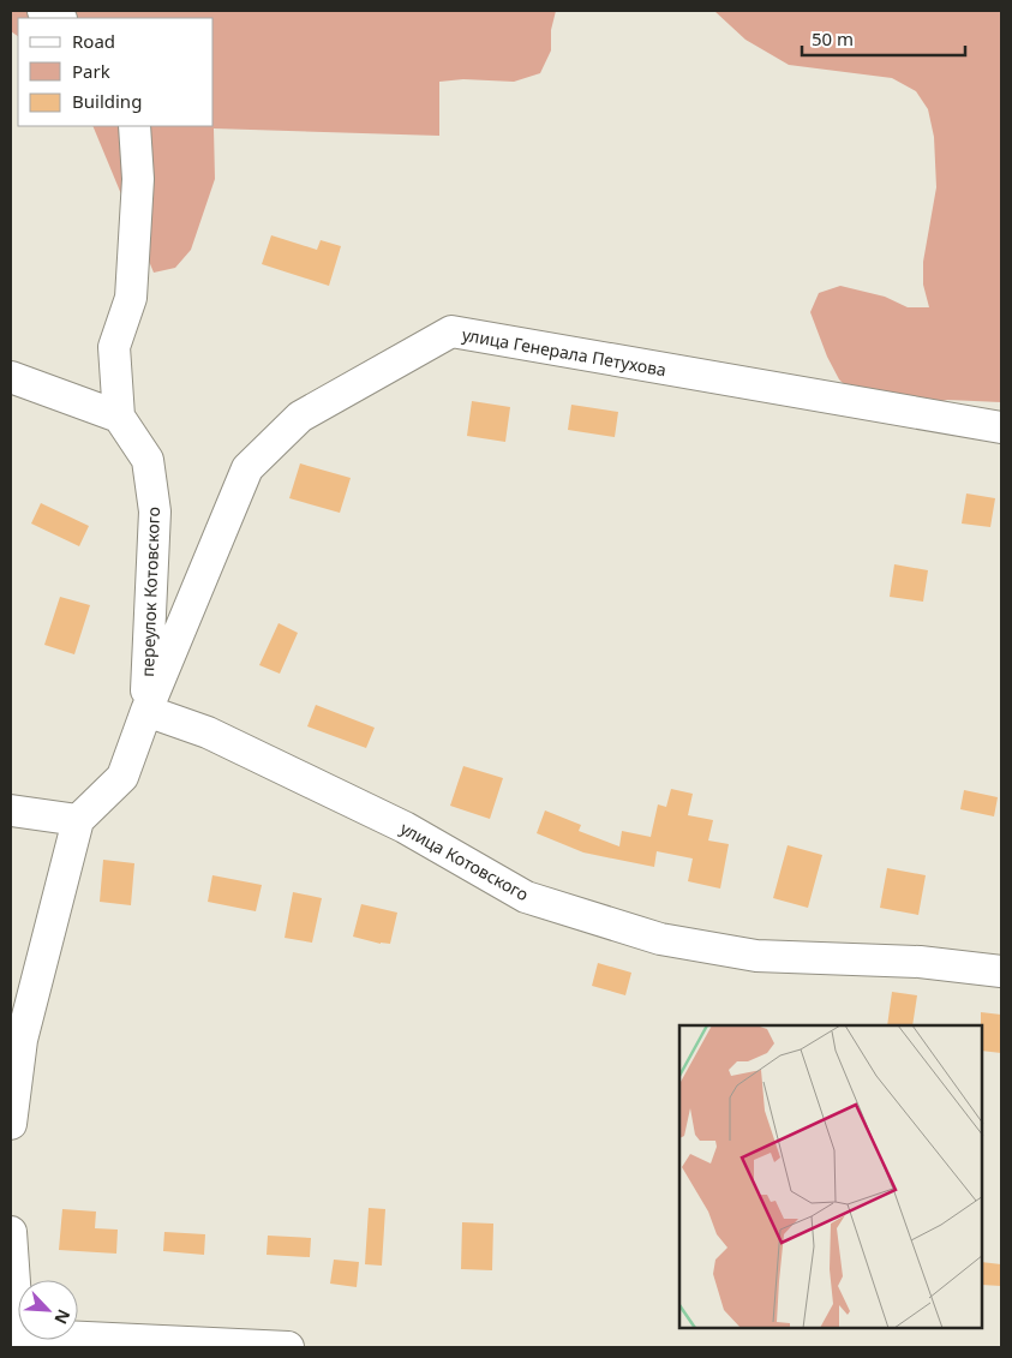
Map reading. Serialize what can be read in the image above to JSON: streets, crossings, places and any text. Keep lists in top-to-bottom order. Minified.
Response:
{"streets":{"street":["улица Генерала Петухова","переулок Котовского","улица Котовского"]},"crossings":[["улица Генерала Петухова","переулок Котовского"],["улица Генерала Петухова","улица Котовского"],["переулок Котовского","улица Котовского"]],"legend":["Road","Park","Building"],"scale_bar":"50 m","north":"bottom right"}
